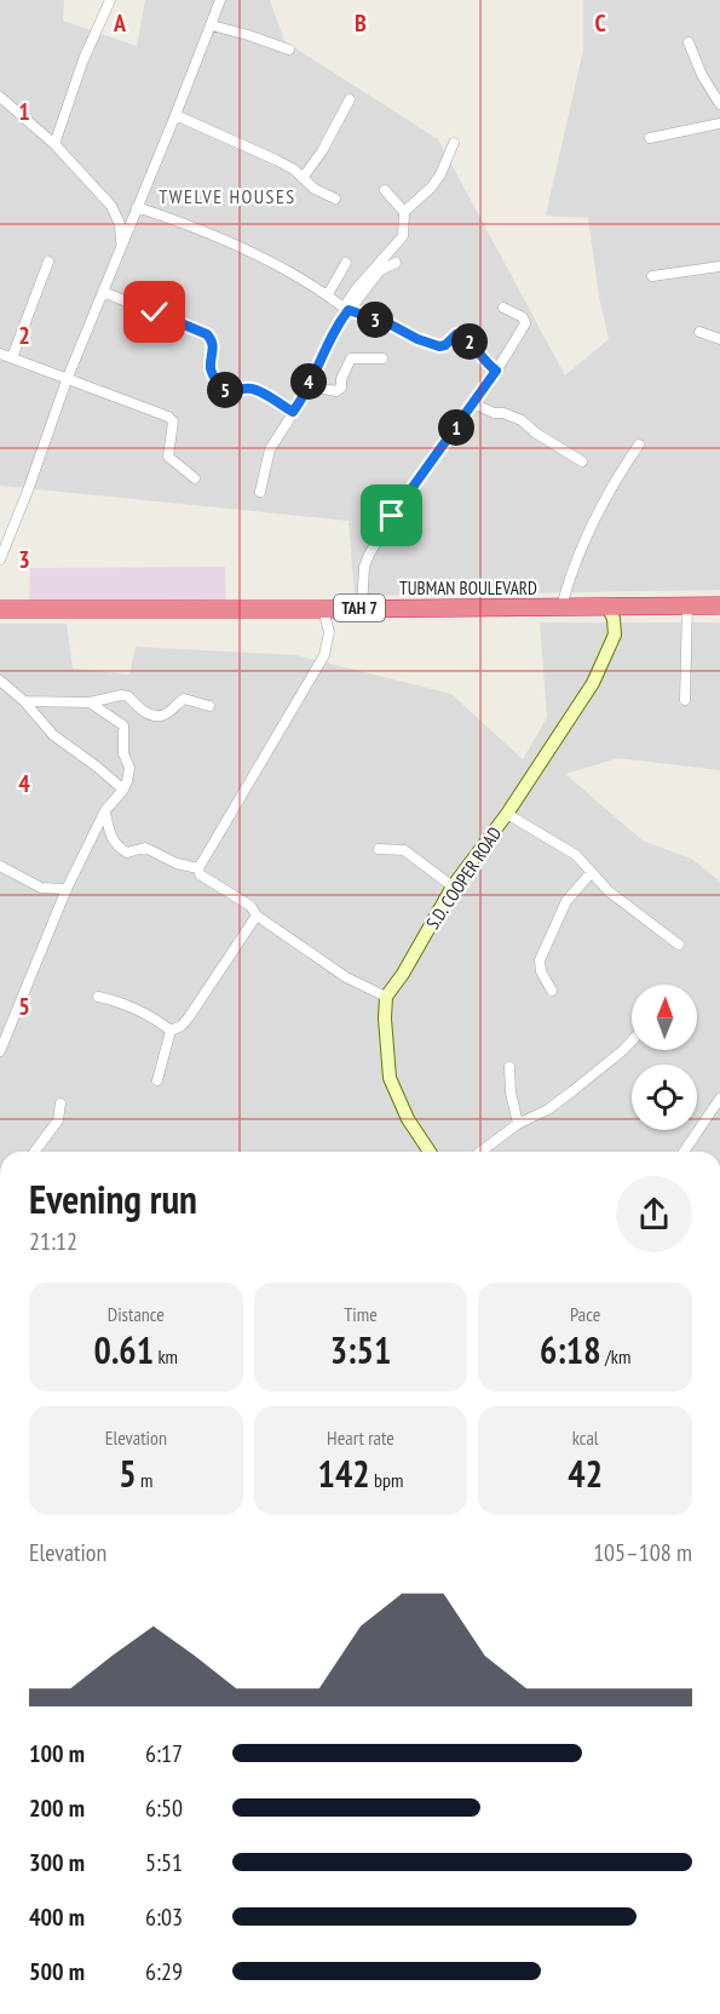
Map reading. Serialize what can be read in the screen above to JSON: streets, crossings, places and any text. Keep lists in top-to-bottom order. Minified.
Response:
{"streets":{"highway":["TUBMAN BOULEVARD","TAH 7"],"street":["S.D. COOPER ROAD"]},"crossings":[["TUBMAN BOULEVARD","S.D. COOPER ROAD"]],"districts":["TWELVE HOUSES"],"north":"top","page":{"pins":["3","2","4","5","1"],"heading":["Evening run","21:12"],"stats":[["Distance","0.61 km"],["Time","3:51"],["Pace","6:18 /km"],["Elevation","5 m"],["Heart rate","142 bpm"],["kcal","42"]],"chart":["Elevation","105–108 m"],"list":[{"name":"100 m","note":"6:17"},{"name":"200 m","note":"6:50"},{"name":"300 m","note":"5:51"},{"name":"400 m","note":"6:03"},{"name":"500 m","note":"6:29"}]},"grid":{"columns":["A","B","C"],"rows":["1","2","3","4","5"]}}
